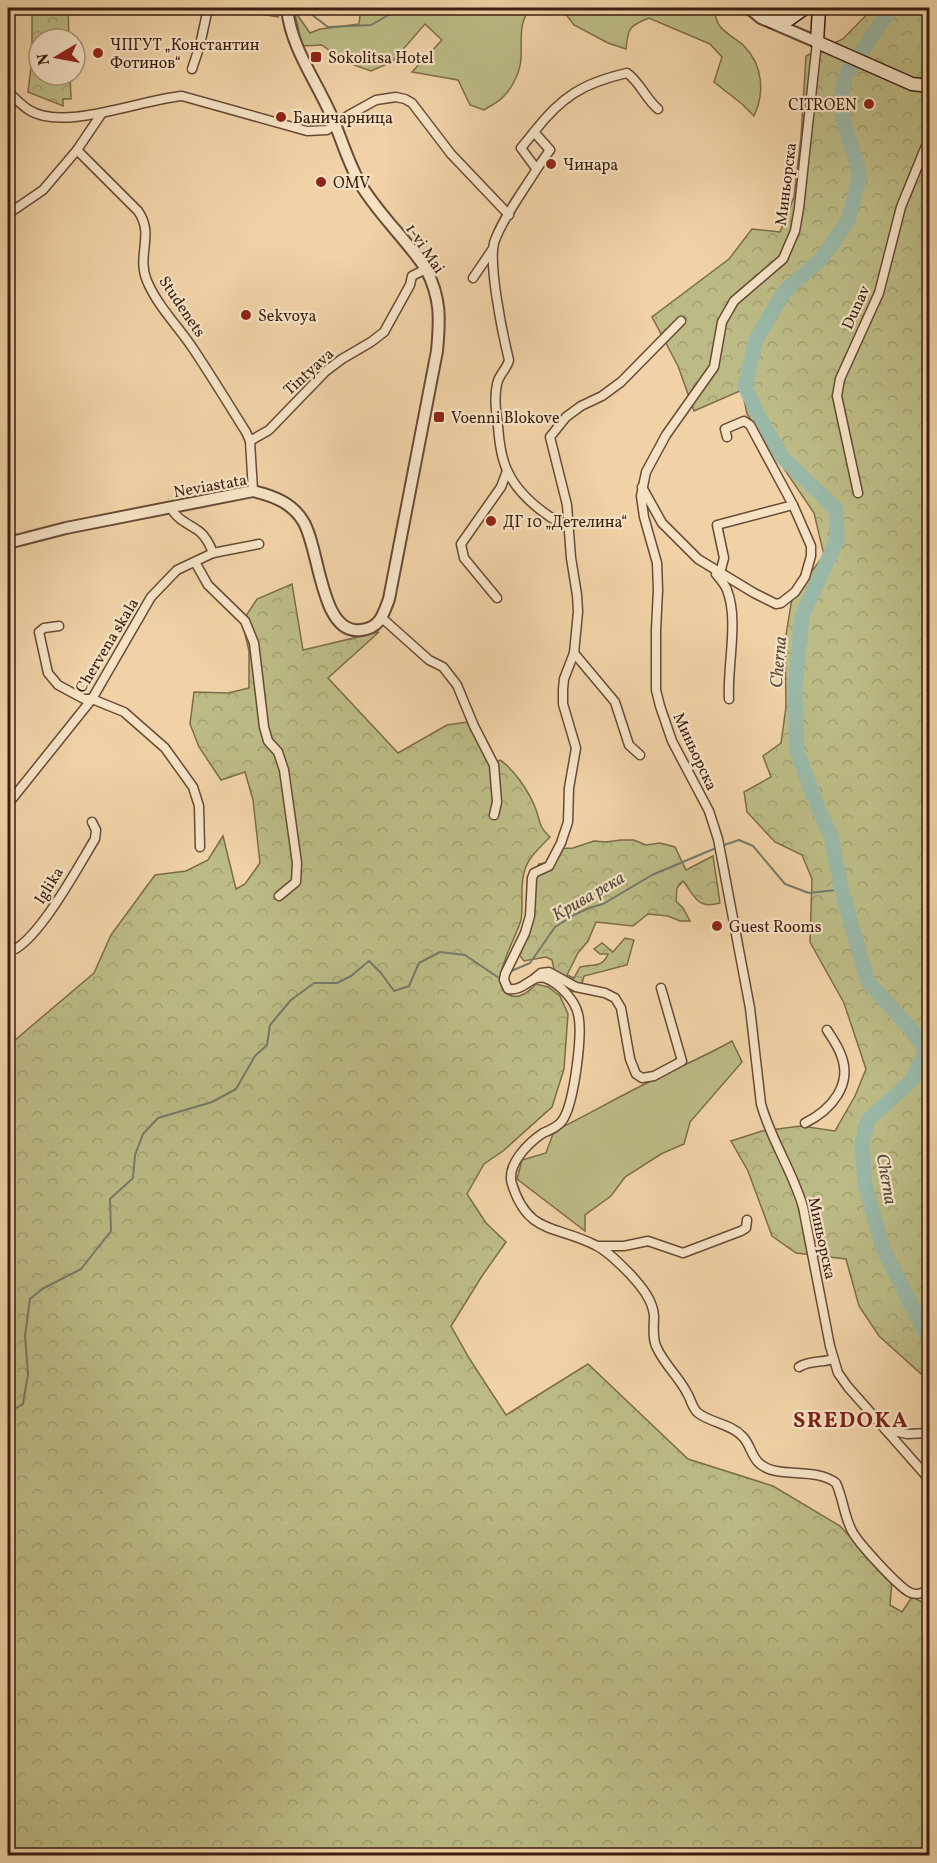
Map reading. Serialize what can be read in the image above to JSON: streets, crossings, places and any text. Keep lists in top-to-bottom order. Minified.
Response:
{"streets":{"street":["Миньорска","1-vi Mai","Studenets","Dunav","Tintyava","Neviastata","Chervena skala","Iglika"]},"crossings":[["1-vi Mai","Tintyava"],["1-vi Mai","Neviastata"],["Studenets","Tintyava"],["Studenets","Neviastata"]],"districts":["SREDOKA"],"water":["Cherna","Крива река"],"places":{"other":["ЧПГУТ „Константин Фотинов“","CITROEN","Баничарница","Чинара","OMV","Sekvoya","ДГ 10 „Детелина“","Guest Rooms"],"transit":["Sokolitsa Hotel","Voenni Blokove"]},"north":"left"}
